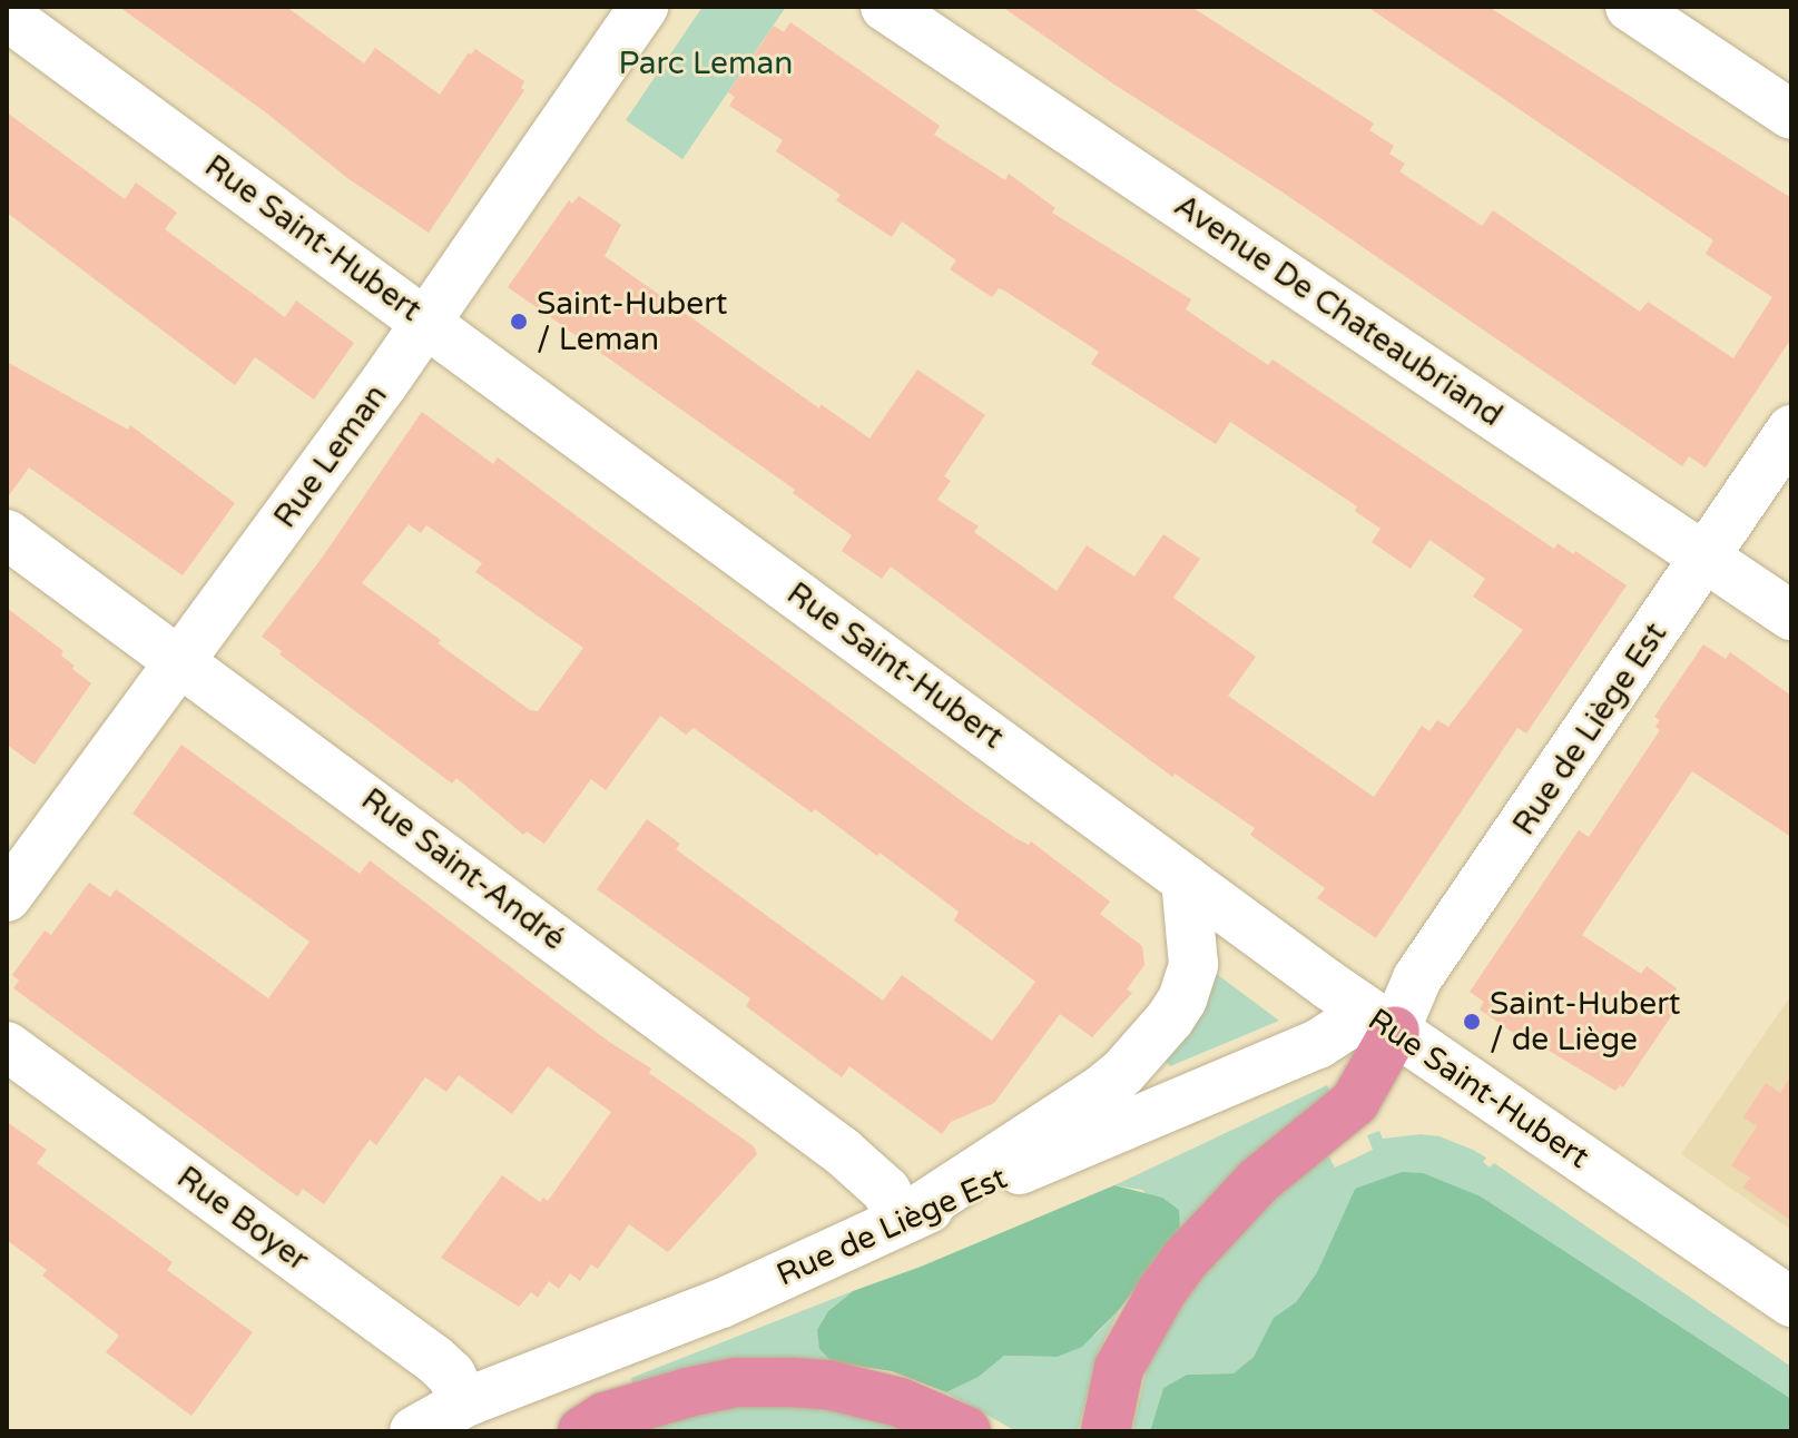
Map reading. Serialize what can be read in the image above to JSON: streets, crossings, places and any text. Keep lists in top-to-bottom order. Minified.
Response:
{"streets":{"street":["Rue Saint-Hubert","Avenue De Chateaubriand","Rue Leman","Rue de Liège Est","Rue Saint-André","Rue Boyer"]},"crossings":[["Rue Saint-Hubert","Rue Leman"],["Rue Saint-Hubert","Rue de Liège Est"],["Avenue De Chateaubriand","Rue de Liège Est"],["Rue Leman","Rue Saint-André"],["Rue de Liège Est","Rue Saint-André"],["Rue de Liège Est","Rue Boyer"]],"parks":["Parc Leman"],"places":["Saint-Hubert / Leman","Saint-Hubert / de Liège"]}
